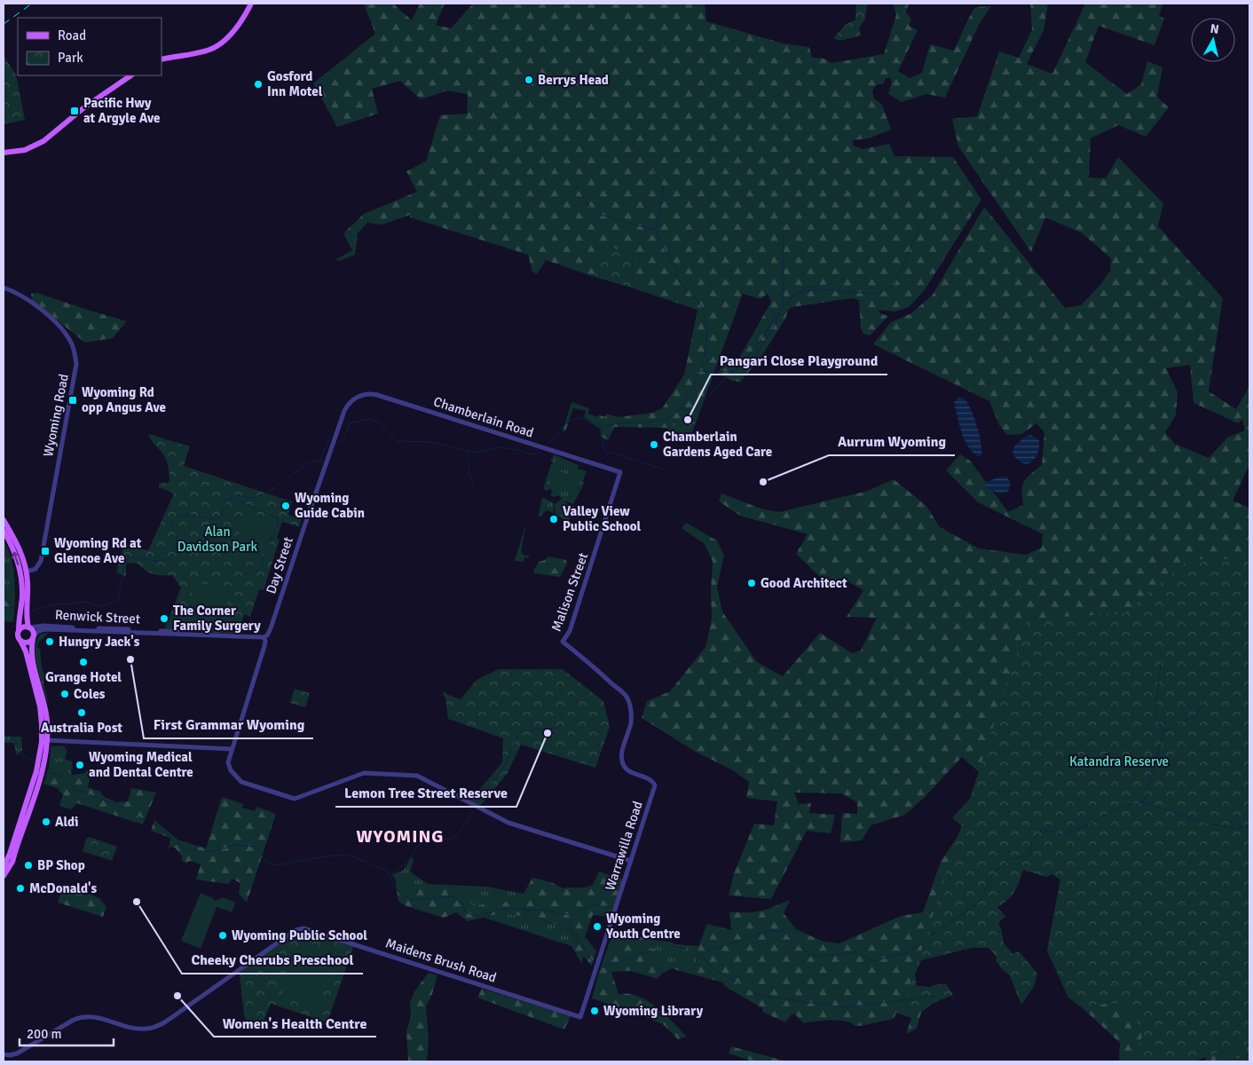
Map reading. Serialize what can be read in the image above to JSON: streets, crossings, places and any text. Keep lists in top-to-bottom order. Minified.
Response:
{"streets":{"street":["Wyoming Road","Chamberlain Road","Day Street","Malison Street","Renwick Street","Warrawilla Road","Maidens Brush Road"]},"crossings":[["Chamberlain Road","Day Street"],["Chamberlain Road","Malison Street"],["Day Street","Renwick Street"],["Day Street","Warrawilla Road"],["Malison Street","Warrawilla Road"],["Warrawilla Road","Maidens Brush Road"]],"districts":["WYOMING"],"parks":["Alan Davidson Park","Katandra Reserve"],"places":{"other":["Berrys Head","Gosford Inn Motel","Pangari Close Playground","Chamberlain Gardens Aged Care","Aurrum Wyoming","Wyoming Guide Cabin","Valley View Public School","Good Architect","The Corner Family Surgery","Hungry Jack's","First Grammar Wyoming","Grange Hotel","Coles","Australia Post","Lemon Tree Street Reserve","Wyoming Medical and Dental Centre","Aldi","BP Shop","McDonald's","Cheeky Cherubs Preschool","Wyoming Youth Centre","Wyoming Public School","Women's Health Centre","Wyoming Library"],"transit":["Pacific Hwy at Argyle Ave","Wyoming Rd opp Angus Ave","Wyoming Rd at Glencoe Ave"]},"legend":["Road","Park"],"scale_bar":"200 m","north":"top"}
